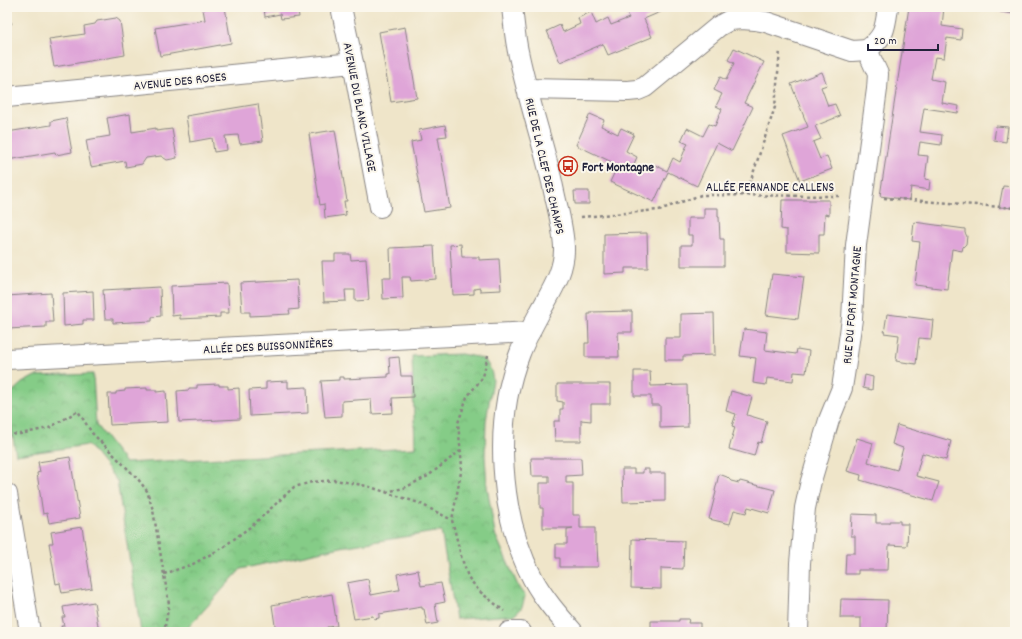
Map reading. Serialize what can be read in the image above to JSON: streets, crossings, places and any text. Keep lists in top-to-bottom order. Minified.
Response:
{"streets":{"street":["AVENUE DES ROSES","AVENUE DU BLANC VILLAGE","RUE DE LA CLEF DES CHAMPS","RUE DU FORT MONTAGNE","ALLÉE DES BUISSONNIÈRES"],"path":["ALLÉE FERNANDE CALLENS"]},"crossings":[["AVENUE DES ROSES","AVENUE DU BLANC VILLAGE"],["RUE DE LA CLEF DES CHAMPS","ALLÉE FERNANDE CALLENS"],["RUE DE LA CLEF DES CHAMPS","ALLÉE DES BUISSONNIÈRES"],["ALLÉE FERNANDE CALLENS","RUE DU FORT MONTAGNE"]],"places":{"bus stop":["Fort Montagne"]},"scale_bar":"20 m"}
